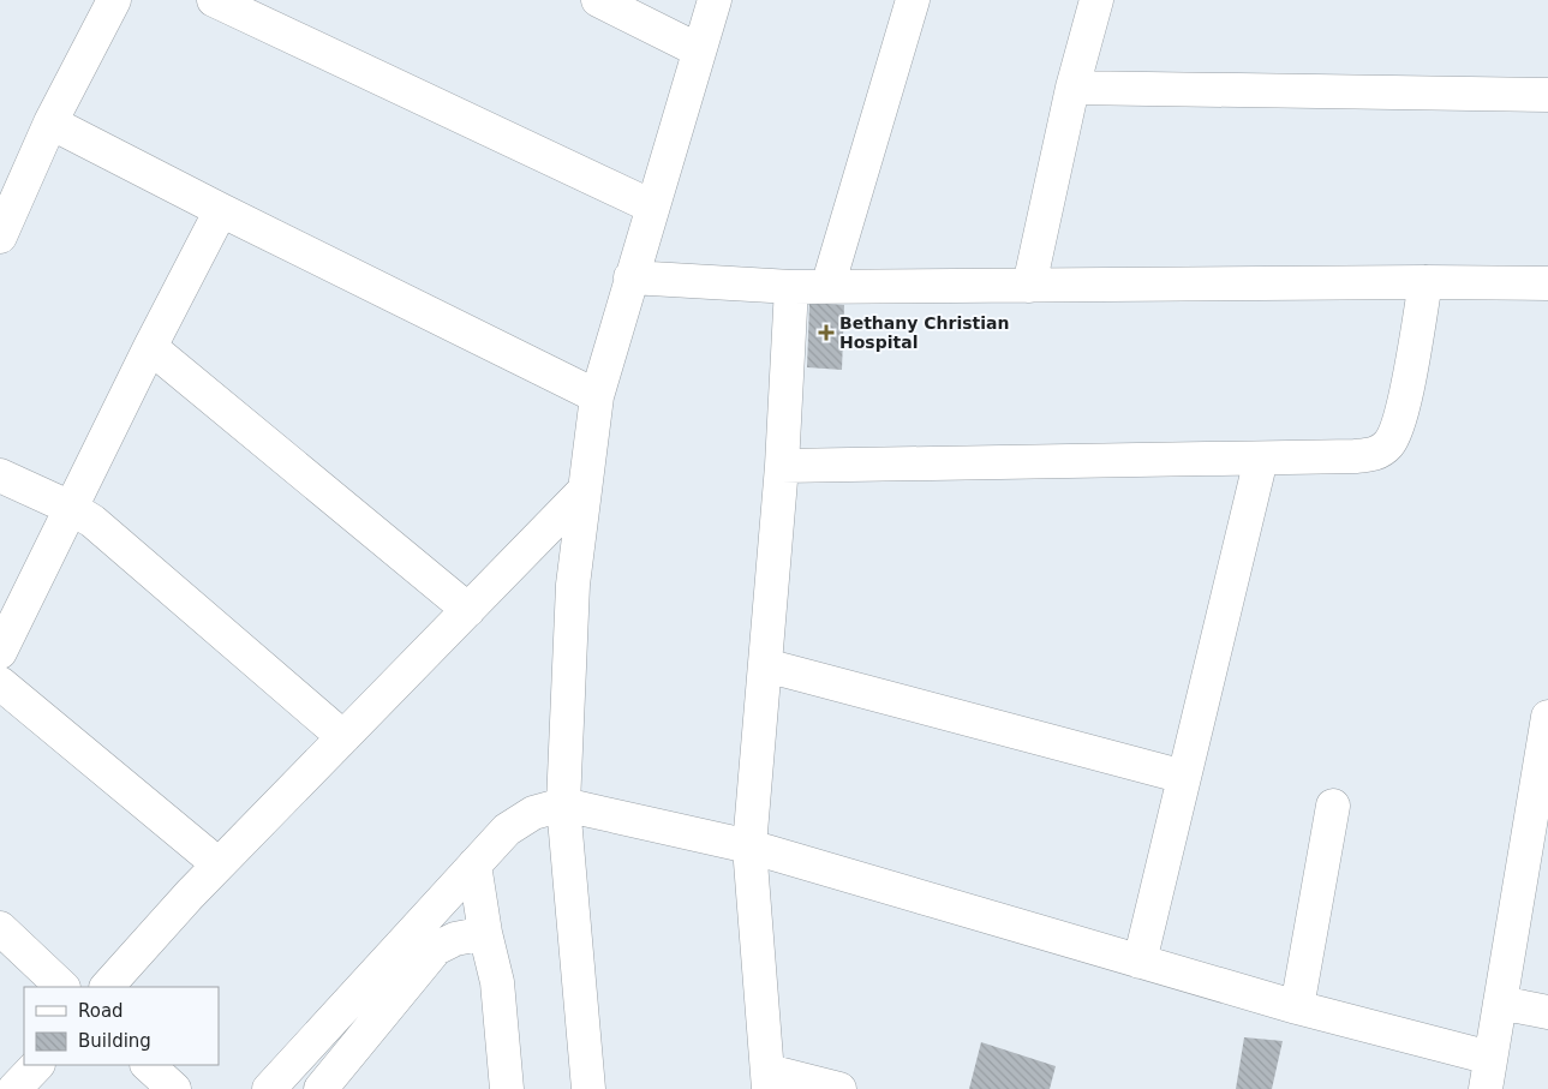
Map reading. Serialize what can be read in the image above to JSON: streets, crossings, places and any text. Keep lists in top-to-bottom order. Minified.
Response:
{"places":{"health":["Bethany Christian Hospital"]},"legend":["Road","Building"]}
